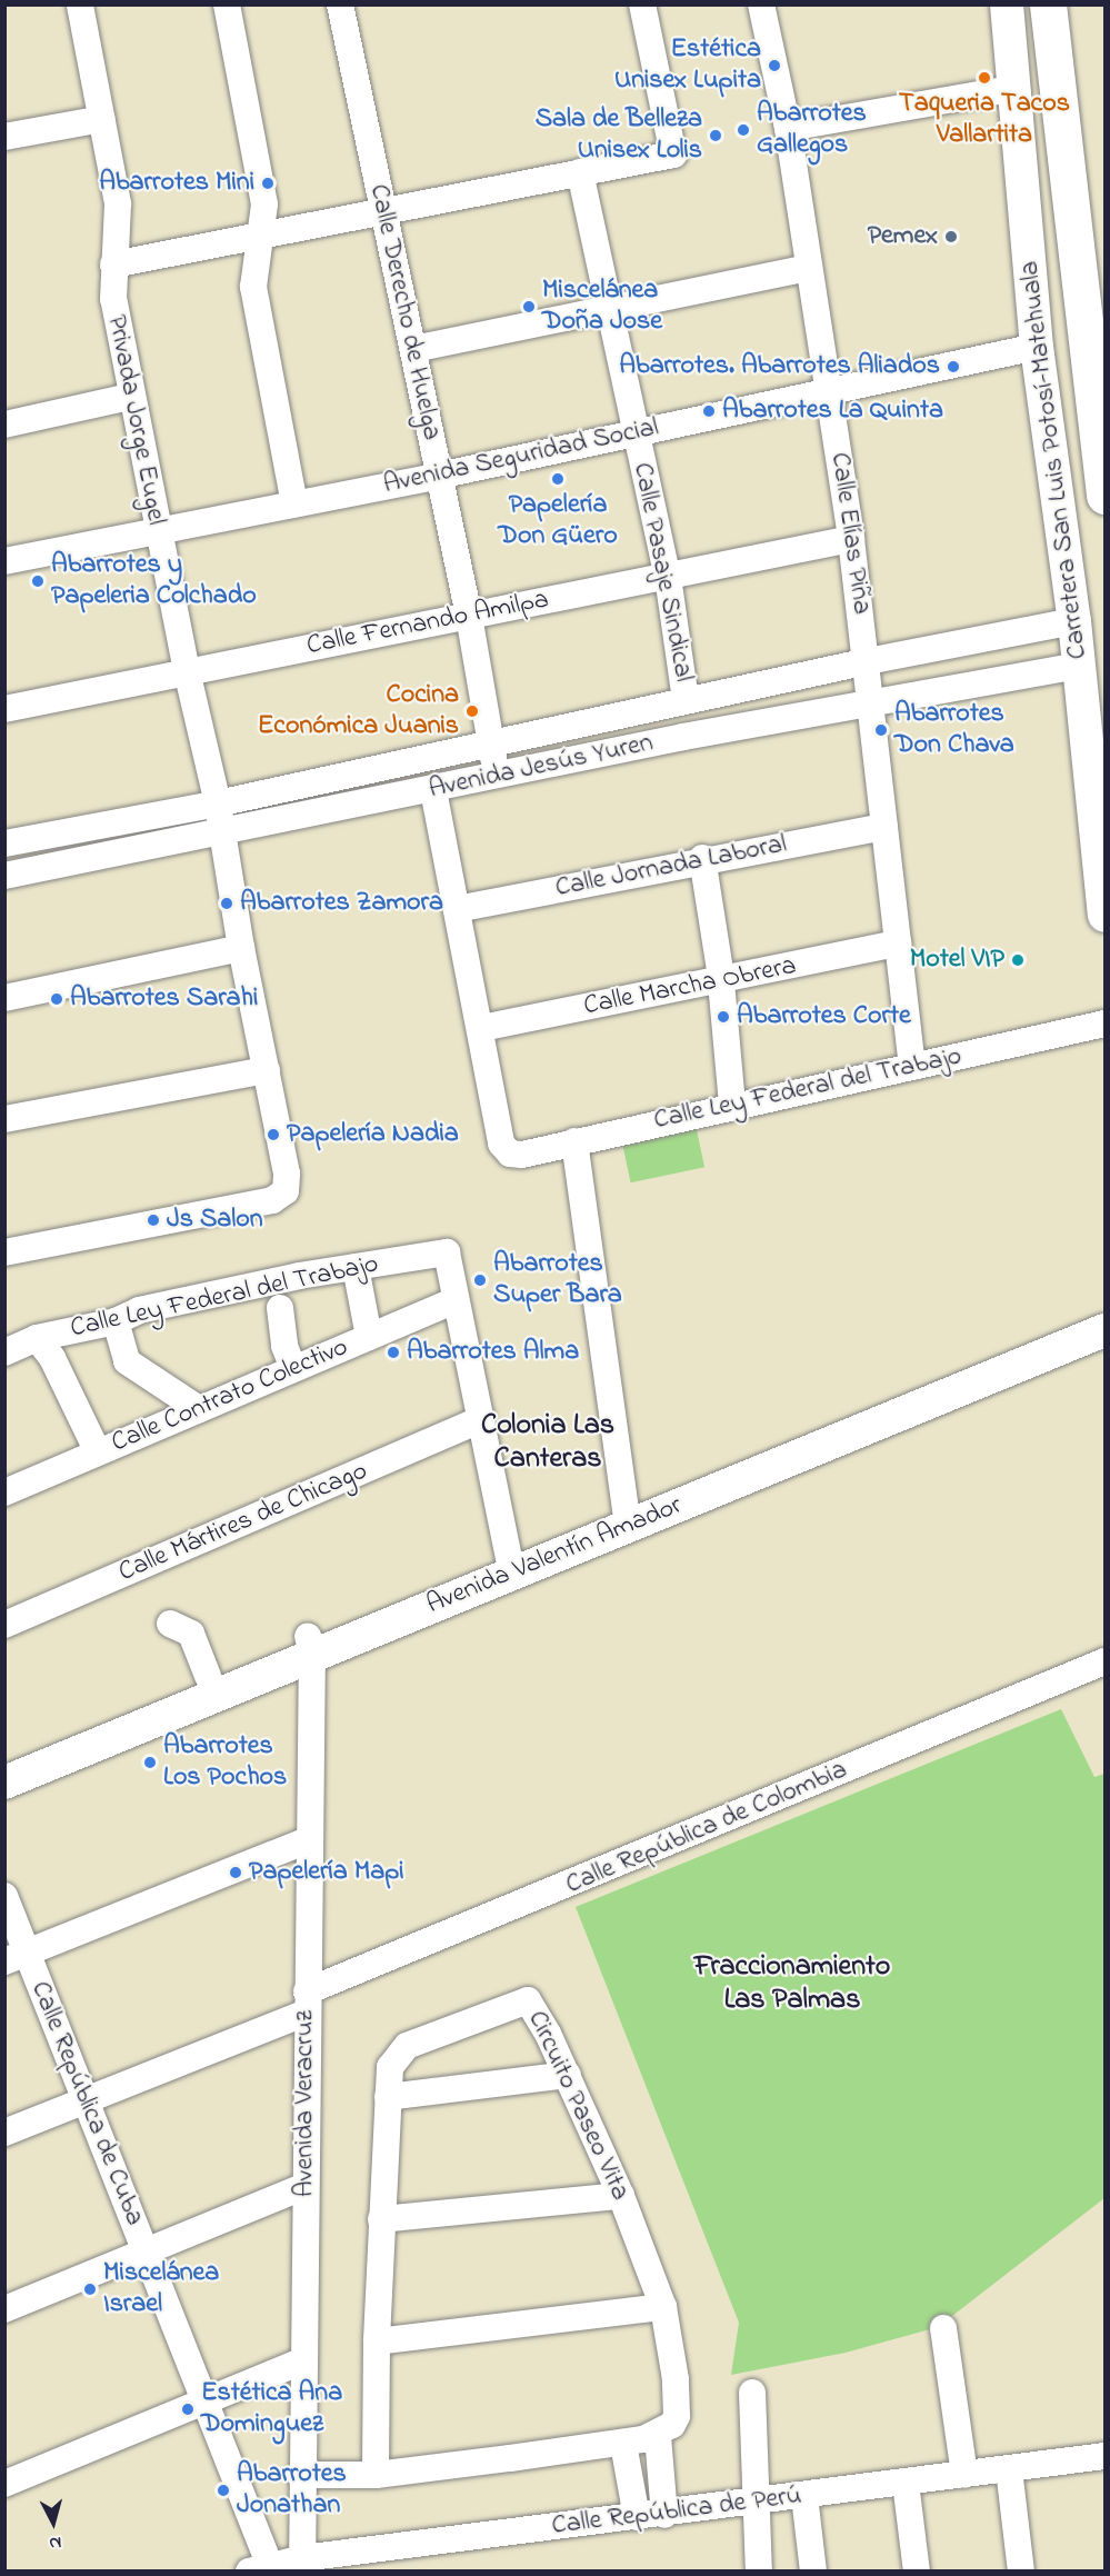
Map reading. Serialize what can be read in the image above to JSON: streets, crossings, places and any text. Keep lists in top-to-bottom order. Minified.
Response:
{"streets":{"main road":["Carretera San Luis Potosí-Matehuala","Avenida Valentín Amador"],"street":["Calle Derecho de Huelga","Privada Jorge Eugel","Avenida Seguridad Social","Calle Elías Piña","Calle Pasaje Sindical","Calle Fernando Amilpa","Avenida Jesús Yuren","Calle Jornada Laboral","Calle Marcha Obrera","Calle Ley Federal del Trabajo","Calle Contrato Colectivo","Calle Mártires de Chicago","Calle República de Colombia","Calle República de Cuba","Avenida Veracruz","Circuito Paseo Vita","Calle República de Perú"]},"crossings":[["Calle Derecho de Huelga","Avenida Seguridad Social"],["Calle Derecho de Huelga","Calle Fernando Amilpa"],["Calle Derecho de Huelga","Avenida Jesús Yuren"],["Privada Jorge Eugel","Avenida Seguridad Social"],["Privada Jorge Eugel","Calle Fernando Amilpa"],["Privada Jorge Eugel","Avenida Jesús Yuren"],["Avenida Seguridad Social","Carretera San Luis Potosí-Matehuala"],["Avenida Seguridad Social","Calle Elías Piña"],["Avenida Seguridad Social","Calle Pasaje Sindical"],["Carretera San Luis Potosí-Matehuala","Avenida Jesús Yuren"],["Calle Elías Piña","Calle Fernando Amilpa"],["Calle Elías Piña","Avenida Jesús Yuren"],["Calle Elías Piña","Calle Jornada Laboral"],["Calle Elías Piña","Calle Marcha Obrera"],["Calle Elías Piña","Calle Ley Federal del Trabajo"],["Calle Pasaje Sindical","Calle Fernando Amilpa"],["Calle Pasaje Sindical","Avenida Jesús Yuren"],["Calle Marcha Obrera","Calle Ley Federal del Trabajo"],["Calle Ley Federal del Trabajo","Calle Contrato Colectivo"],["Avenida Valentín Amador","Avenida Veracruz"],["Calle República de Colombia","Calle República de Cuba"],["Calle República de Colombia","Avenida Veracruz"],["Calle República de Cuba","Calle República de Perú"],["Avenida Veracruz","Calle República de Perú"]],"districts":["Colonia Las Canteras","Fraccionamiento Las Palmas"],"places":["Estética Unisex Lupita","Taqueria Tacos Vallartita","Abarrotes Gallegos","Sala de Belleza Unisex Lolis","Abarrotes Mini","Pemex","Miscelánea Doña Jose","Abarrotes. Abarrotes Aliados","Abarrotes La Quinta","Papelería Don Güero","Abarrotes y Papeleria Colchado","Cocina Económica Juanis","Abarrotes Don Chava","Abarrotes Zamora","Motel VIP","Abarrotes Sarahi","Abarrotes Corte","Papelería Nadia","Js Salon","Abarrotes Super Bara","Abarrotes Alma","Abarrotes Los Pochos","Papelería Mapi","Miscelánea Israel","Estética Ana Dominguez","Abarrotes Jonathan"],"north":"bottom"}
